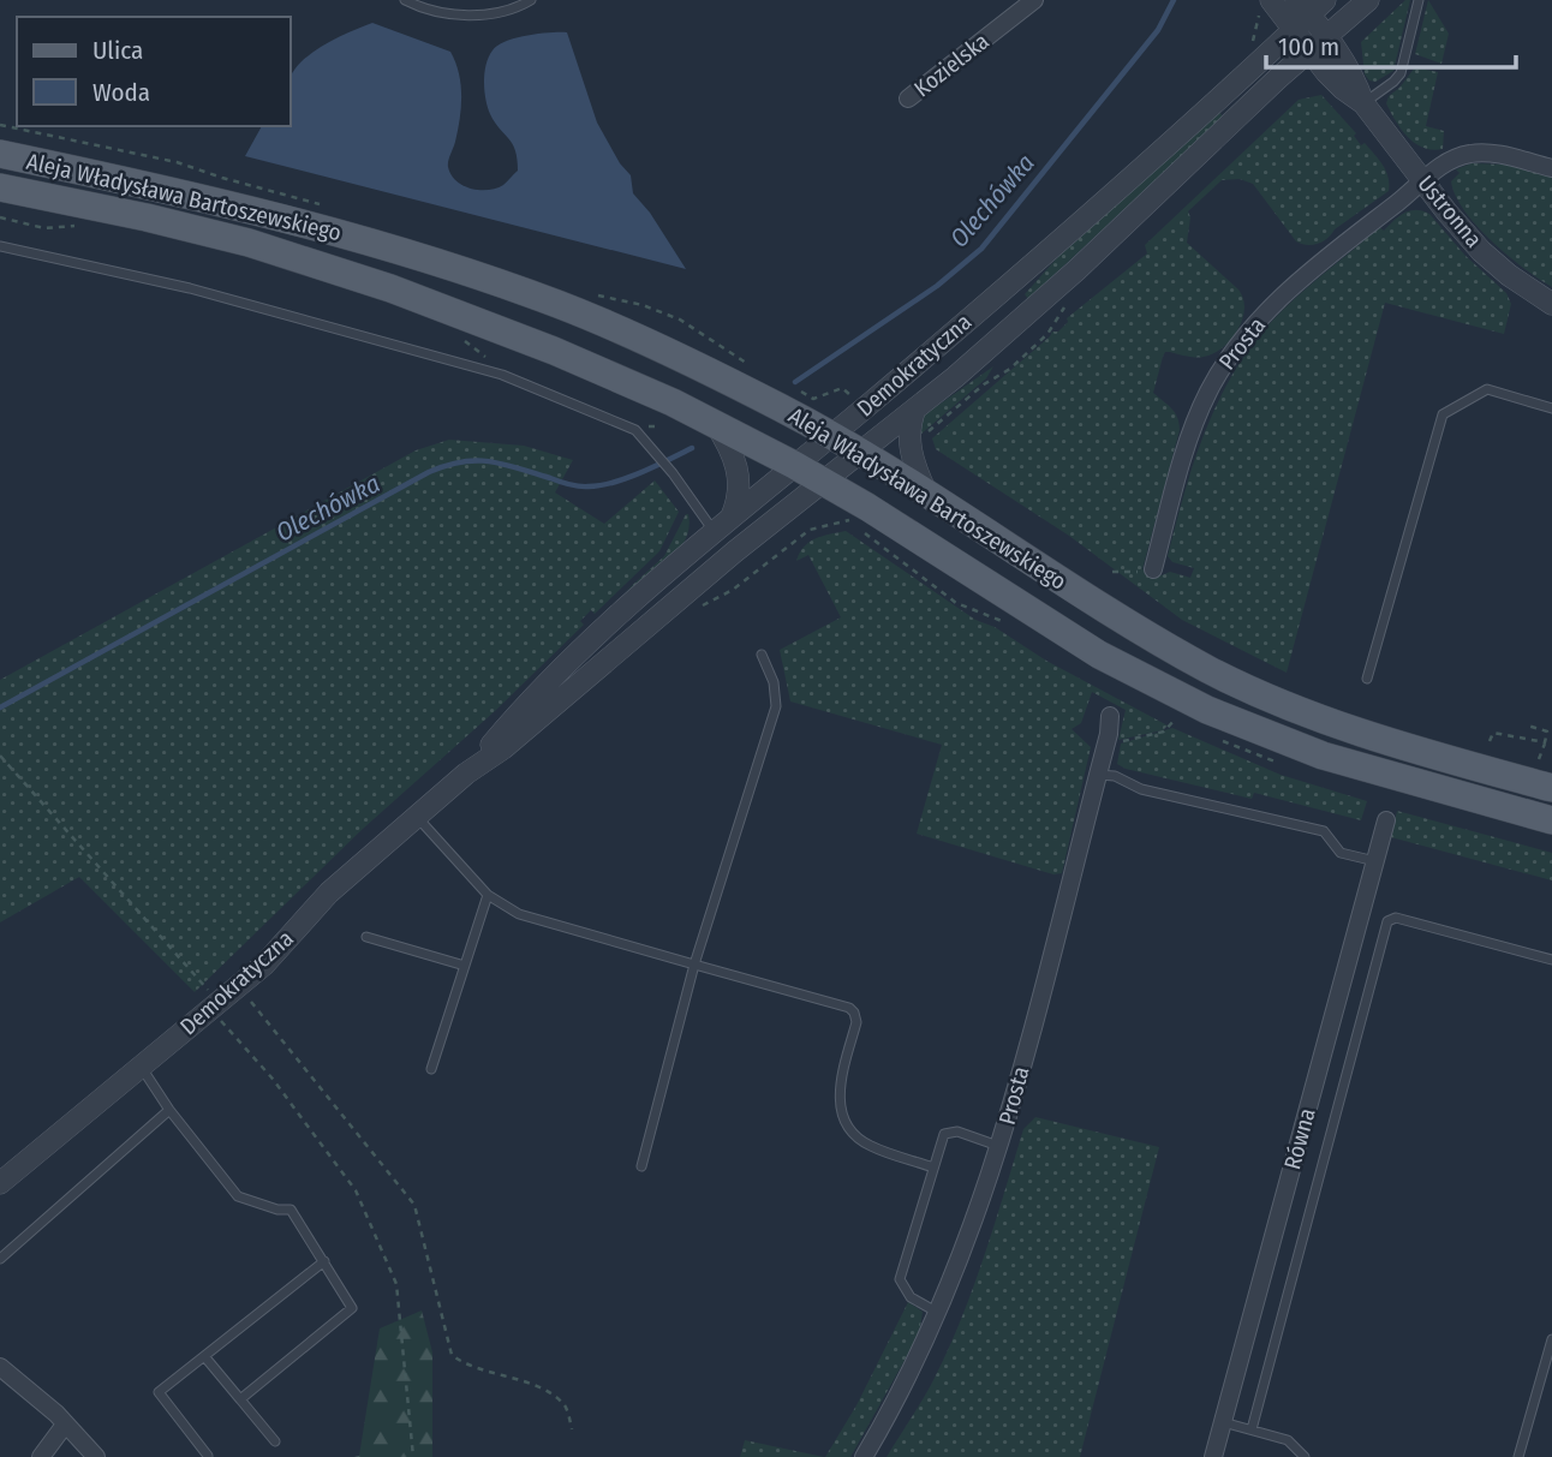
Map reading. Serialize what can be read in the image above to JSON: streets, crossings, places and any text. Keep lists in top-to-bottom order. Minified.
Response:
{"streets":{"main road":["Aleja Władysława Bartoszewskiego"],"street":["Kozielska","Ustronna","Prosta","Demokratyczna","Równa"]},"crossings":[["Aleja Władysława Bartoszewskiego","Demokratyczna"],["Ustronna","Prosta"],["Ustronna","Demokratyczna"]],"water":["Olechówka"],"legend":["Ulica","Woda"],"scale_bar":"100 m"}
